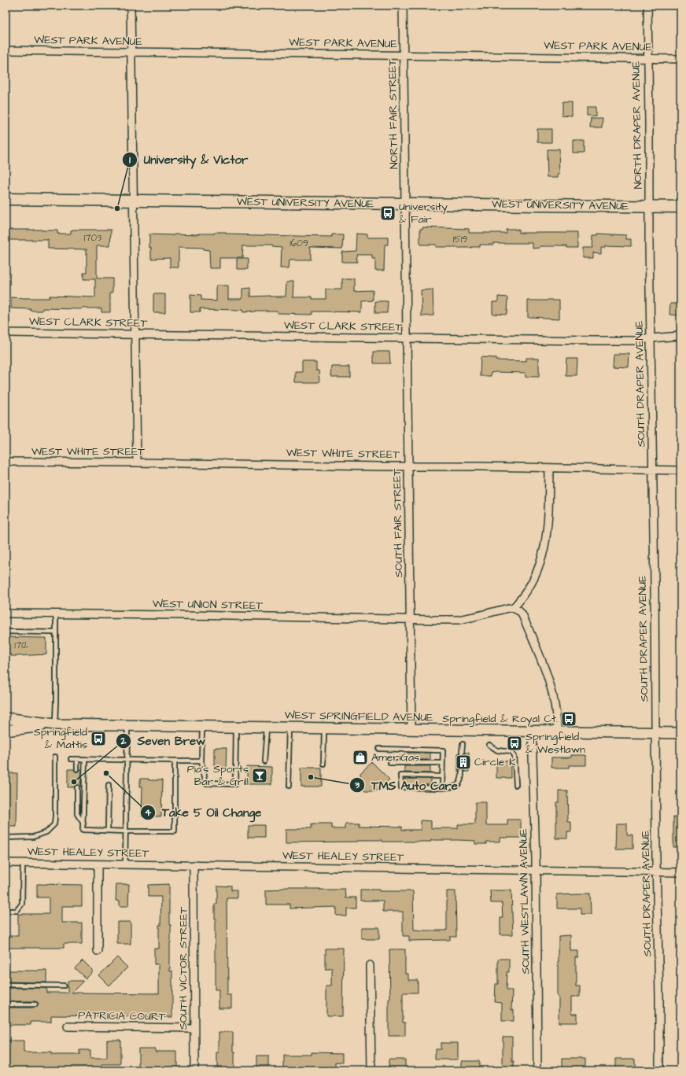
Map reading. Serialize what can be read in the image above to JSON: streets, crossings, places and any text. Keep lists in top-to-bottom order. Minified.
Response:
{"streets":{"main road":["WEST UNIVERSITY AVENUE","WEST SPRINGFIELD AVENUE"],"street":["WEST PARK AVENUE","NORTH FAIR STREET","NORTH DRAPER AVENUE","WEST CLARK STREET","SOUTH DRAPER AVENUE","WEST WHITE STREET","SOUTH FAIR STREET","WEST UNION STREET","WEST HEALEY STREET","SOUTH WESTLAWN AVENUE","SOUTH VICTOR STREET","PATRICIA COURT"]},"crossings":[["WEST PARK AVENUE","NORTH FAIR STREET"],["WEST PARK AVENUE","NORTH DRAPER AVENUE"],["NORTH FAIR STREET","WEST UNIVERSITY AVENUE"],["NORTH FAIR STREET","SOUTH FAIR STREET"],["NORTH DRAPER AVENUE","WEST UNIVERSITY AVENUE"],["NORTH DRAPER AVENUE","SOUTH DRAPER AVENUE"],["WEST UNIVERSITY AVENUE","SOUTH DRAPER AVENUE"],["WEST UNIVERSITY AVENUE","SOUTH FAIR STREET"],["WEST CLARK STREET","SOUTH DRAPER AVENUE"],["WEST CLARK STREET","SOUTH FAIR STREET"],["SOUTH DRAPER AVENUE","WEST WHITE STREET"],["SOUTH DRAPER AVENUE","WEST SPRINGFIELD AVENUE"],["SOUTH DRAPER AVENUE","WEST HEALEY STREET"],["WEST WHITE STREET","SOUTH FAIR STREET"],["SOUTH FAIR STREET","WEST UNION STREET"],["SOUTH FAIR STREET","WEST SPRINGFIELD AVENUE"],["WEST SPRINGFIELD AVENUE","SOUTH WESTLAWN AVENUE"],["WEST HEALEY STREET","SOUTH WESTLAWN AVENUE"],["WEST HEALEY STREET","SOUTH VICTOR STREET"],["SOUTH VICTOR STREET","PATRICIA COURT"]],"places":{"other":["University & Victor","Take 5 Oil Change","TMS Auto Care","Seven Brew"],"bus stop":["University & Fair","Springfield & Royal Ct.","Springfield & Mattis","Springfield & Westlawn"],"shop":["AmeriGas"],"building":["Circle K"],"bar":["Pia's Sports Bar & Grill"]},"house_numbers":["1703","1519","1609","1712"]}
